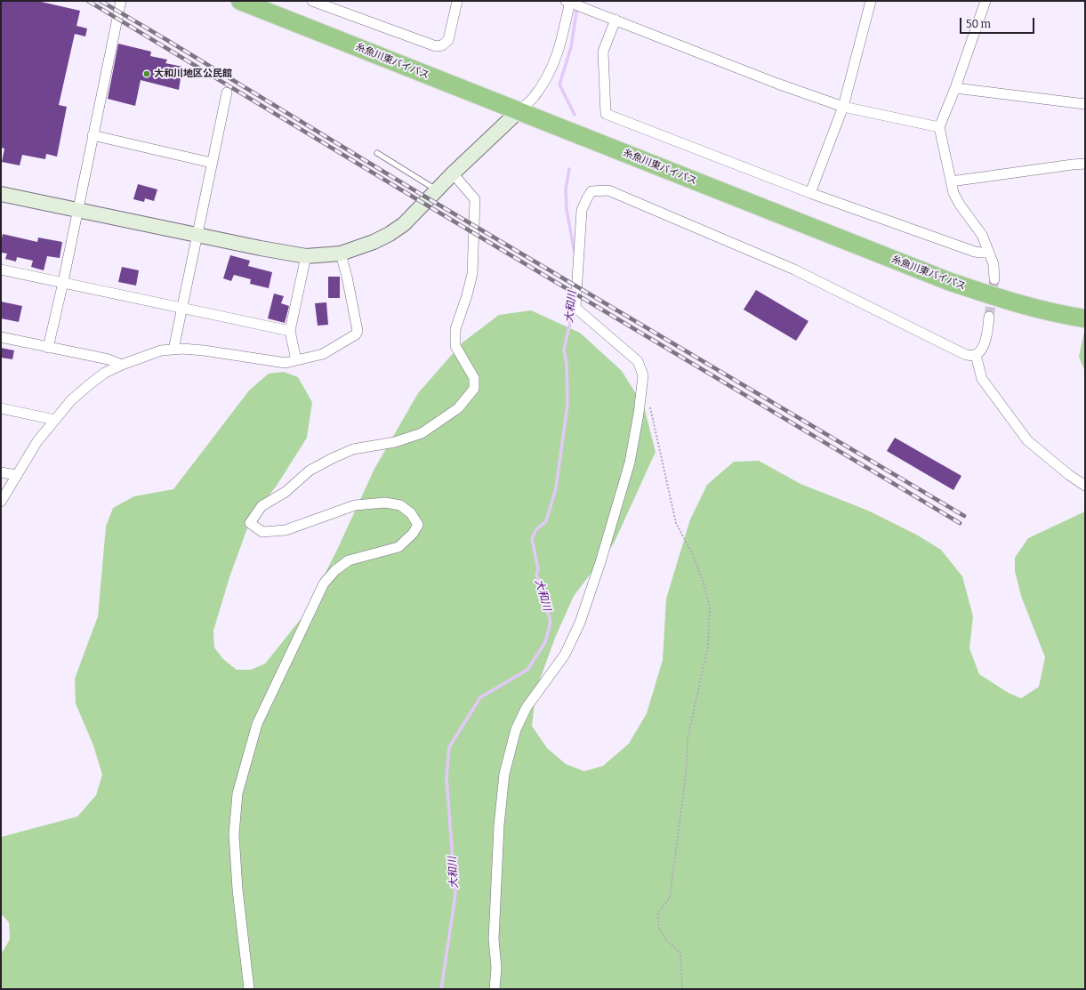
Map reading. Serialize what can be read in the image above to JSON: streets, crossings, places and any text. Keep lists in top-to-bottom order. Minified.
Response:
{"streets":{"highway":["糸魚川東バイパス"]},"water":["大和川"],"places":["大和川地区公民館"],"scale_bar":"50 m"}
